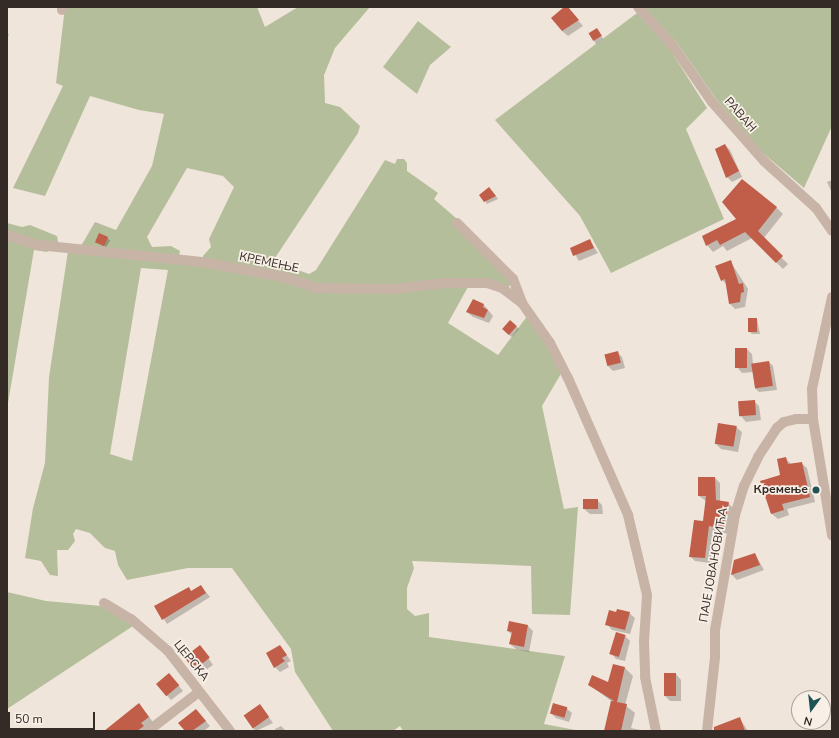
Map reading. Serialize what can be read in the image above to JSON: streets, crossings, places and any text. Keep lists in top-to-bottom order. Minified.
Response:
{"streets":{"street":["РАВАН","КРЕМЕЊЕ","ПАЈЕ ЈОВАНОВИЋА","ЦЕРСКА"]},"places":["Кремење"],"scale_bar":"50 m","north":"bottom"}
